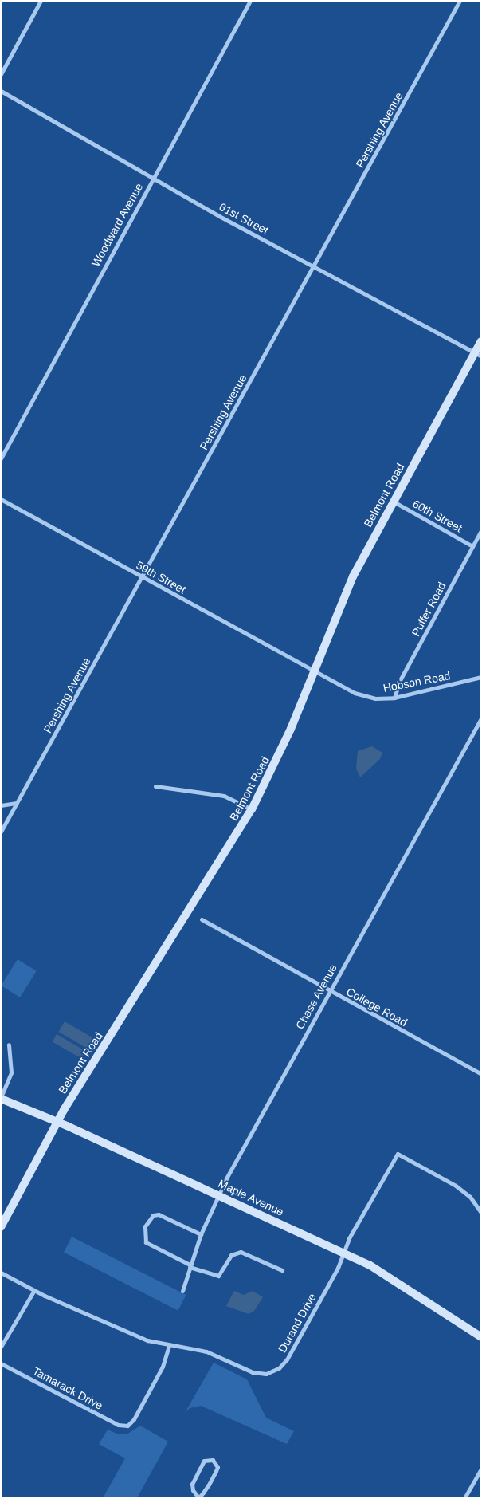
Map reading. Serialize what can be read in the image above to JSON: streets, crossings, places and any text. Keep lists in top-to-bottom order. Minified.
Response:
{"streets":{"main road":["Belmont Road","Maple Avenue"],"street":["Pershing Avenue","61st Street","Woodward Avenue","60th Street","59th Street","Puffer Road","Hobson Road","Chase Avenue","College Road","Durand Drive","Tamarack Drive"]},"crossings":[["Pershing Avenue","61st Street"],["Pershing Avenue","59th Street"],["61st Street","Woodward Avenue"],["61st Street","Belmont Road"],["Belmont Road","60th Street"],["Belmont Road","59th Street"],["Belmont Road","Hobson Road"],["Belmont Road","Maple Avenue"],["60th Street","Puffer Road"],["59th Street","Hobson Road"],["Puffer Road","Hobson Road"],["Chase Avenue","College Road"],["Chase Avenue","Maple Avenue"],["Maple Avenue","Durand Drive"],["Durand Drive","Tamarack Drive"]]}
